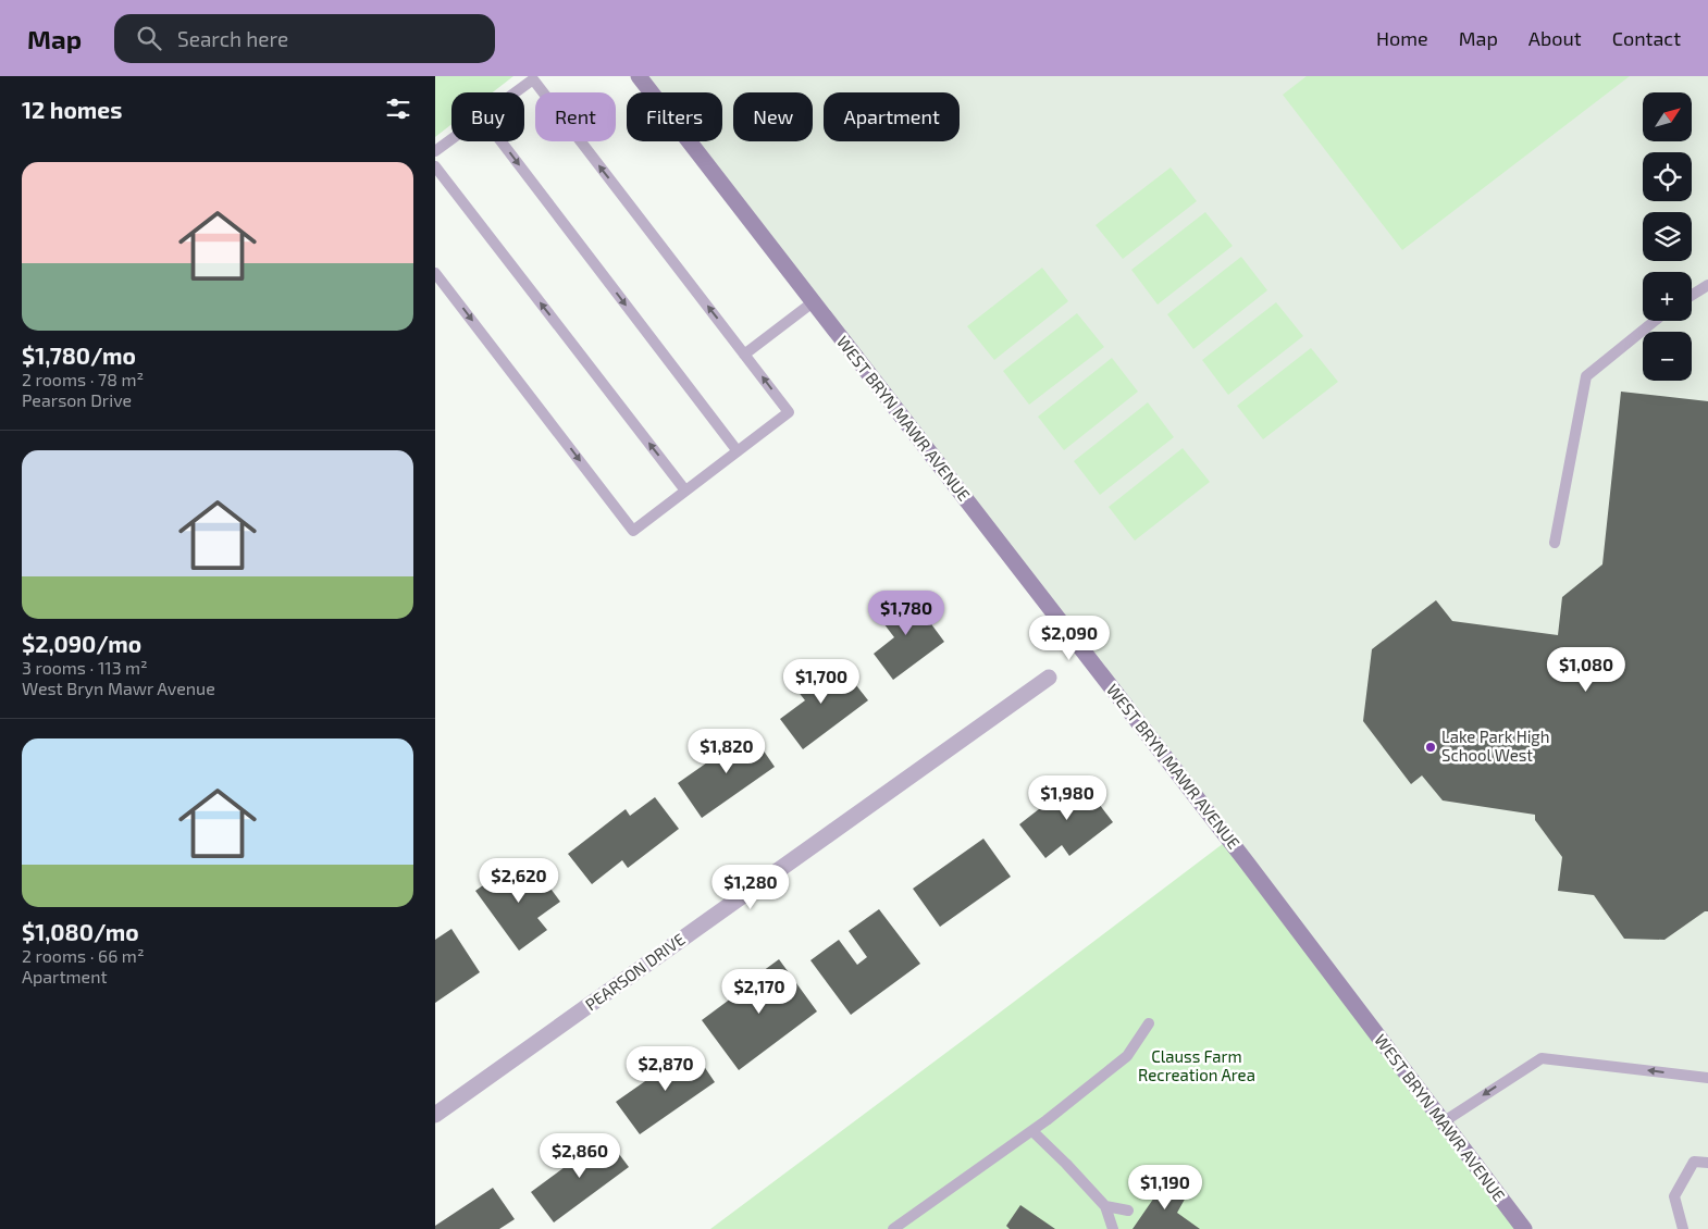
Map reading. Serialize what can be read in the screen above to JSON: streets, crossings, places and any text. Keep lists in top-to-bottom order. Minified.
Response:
{"streets":{"street":["WEST BRYN MAWR AVENUE","PEARSON DRIVE"]},"parks":["Clauss Farm Recreation Area"],"places":["Lake Park High School West"],"north":"top right","page":{"header":"Map","search":"Search here","nav":["Home","Map","About","Contact"],"heading":"12 homes","map_buttons":["+","−"],"chip":["Buy","Rent","Filters","New","Apartment"],"list":[{"name":"$1,780/mo","note":"2 rooms · 78 m² · Pearson Drive"},{"name":"$2,090/mo","note":"3 rooms · 113 m² · West Bryn Mawr Avenue"},{"name":"$1,080/mo","note":"2 rooms · 66 m² · Apartment"}],"price":["$1,780","$2,090","$1,080","$1,700","$1,820","$1,980","$2,620","$1,280","$2,170","$2,870","$2,860","$1,190"]}}
